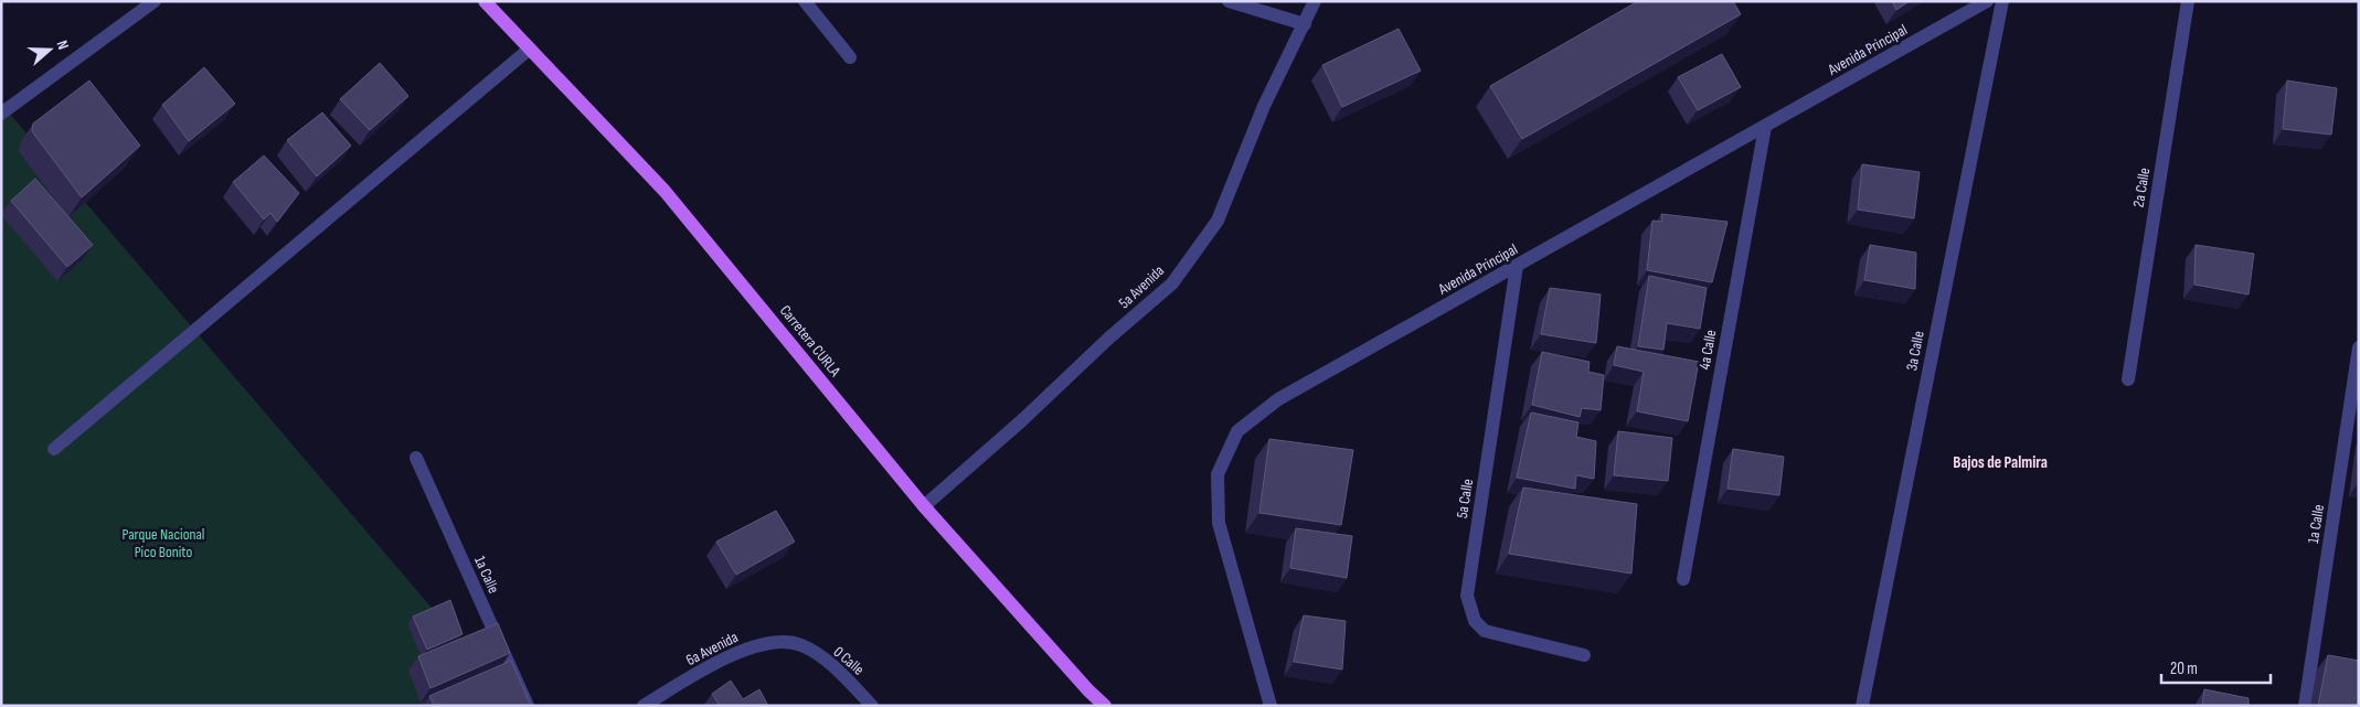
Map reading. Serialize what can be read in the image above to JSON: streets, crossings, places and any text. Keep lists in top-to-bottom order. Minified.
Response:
{"streets":{"main road":["Carretera CURLA"],"street":["Avenida Principal","2a Calle","5a Avenida","4a Calle","3a Calle","5a Calle","1a Calle","6a Avenida","0 Calle"]},"crossings":[["Avenida Principal","4a Calle"],["Avenida Principal","5a Calle"],["5a Avenida","Carretera CURLA"],["6a Avenida","0 Calle"]],"districts":["Bajos de Palmira"],"parks":["Parque Nacional Pico Bonito"],"scale_bar":"20 m","north":"right"}
